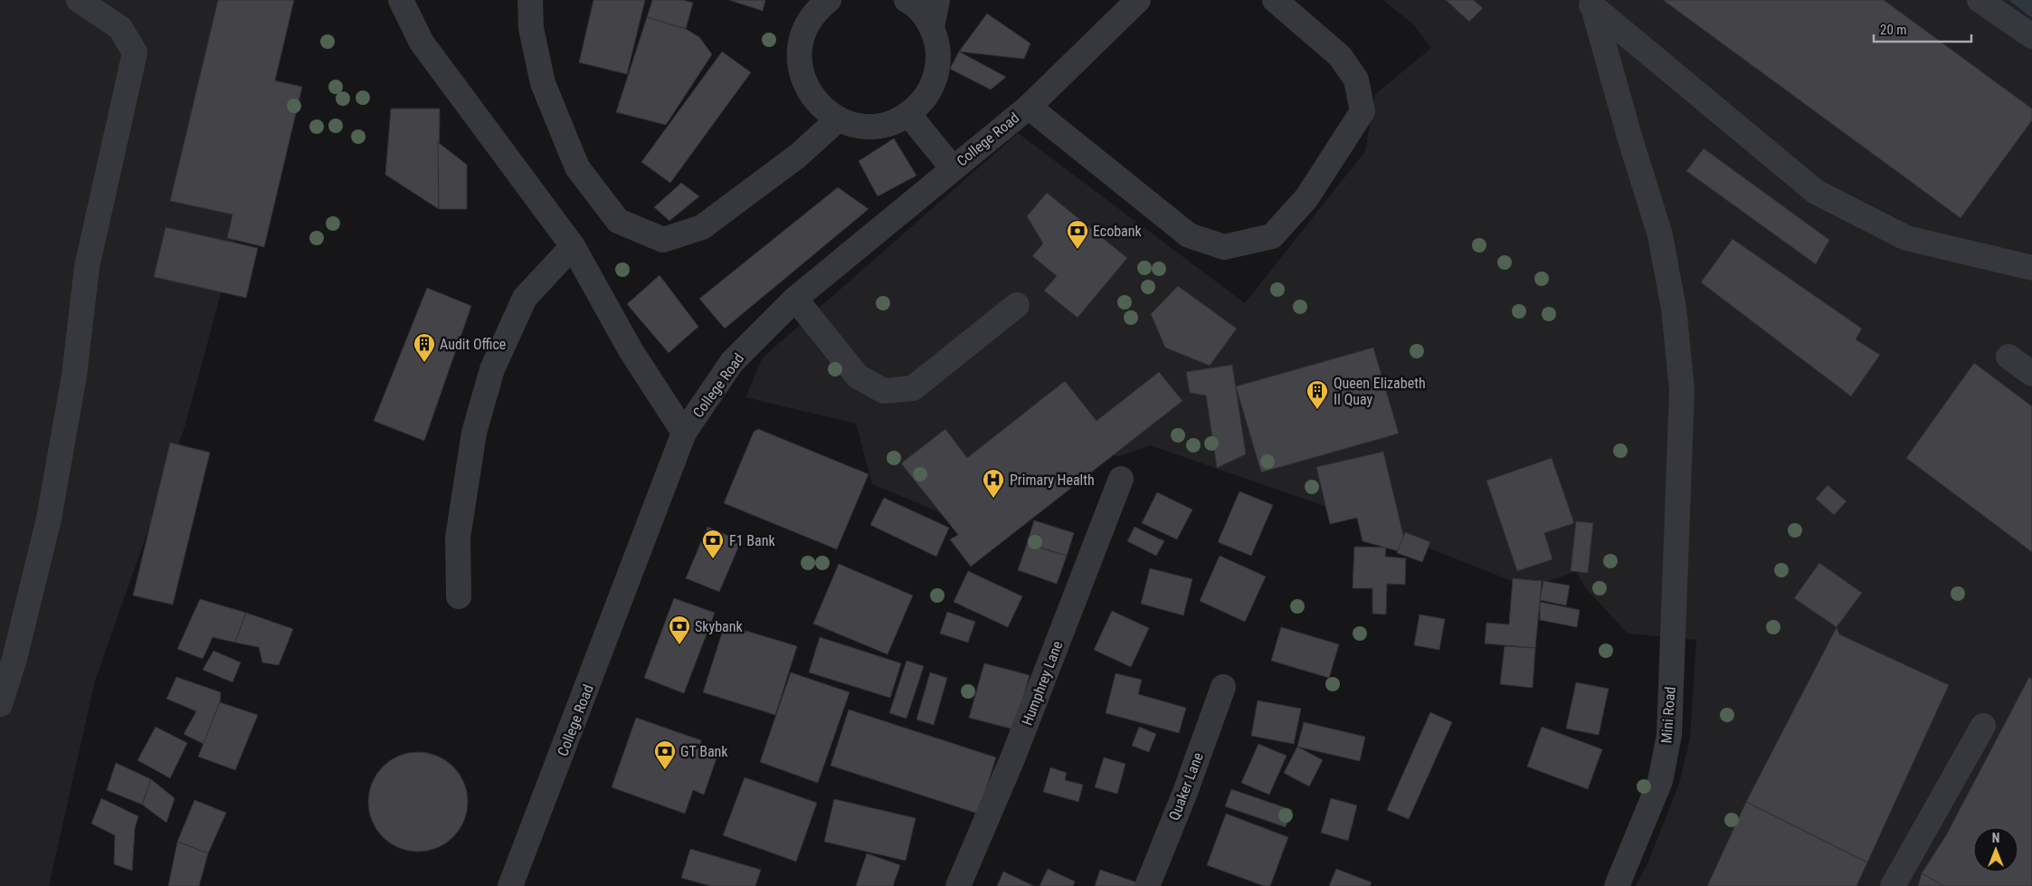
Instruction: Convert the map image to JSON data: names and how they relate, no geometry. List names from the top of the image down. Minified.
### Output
{"streets":{"street":["College Road","Humphrey Lane","Mini Road","Quaker Lane"]},"places":{"bank":["Ecobank","F1 Bank","Skybank","GT Bank"],"building":["Audit Office","Queen Elizabeth II Quay"],"hospital":["Primary Health"]},"scale_bar":"20 m","north":"top"}
